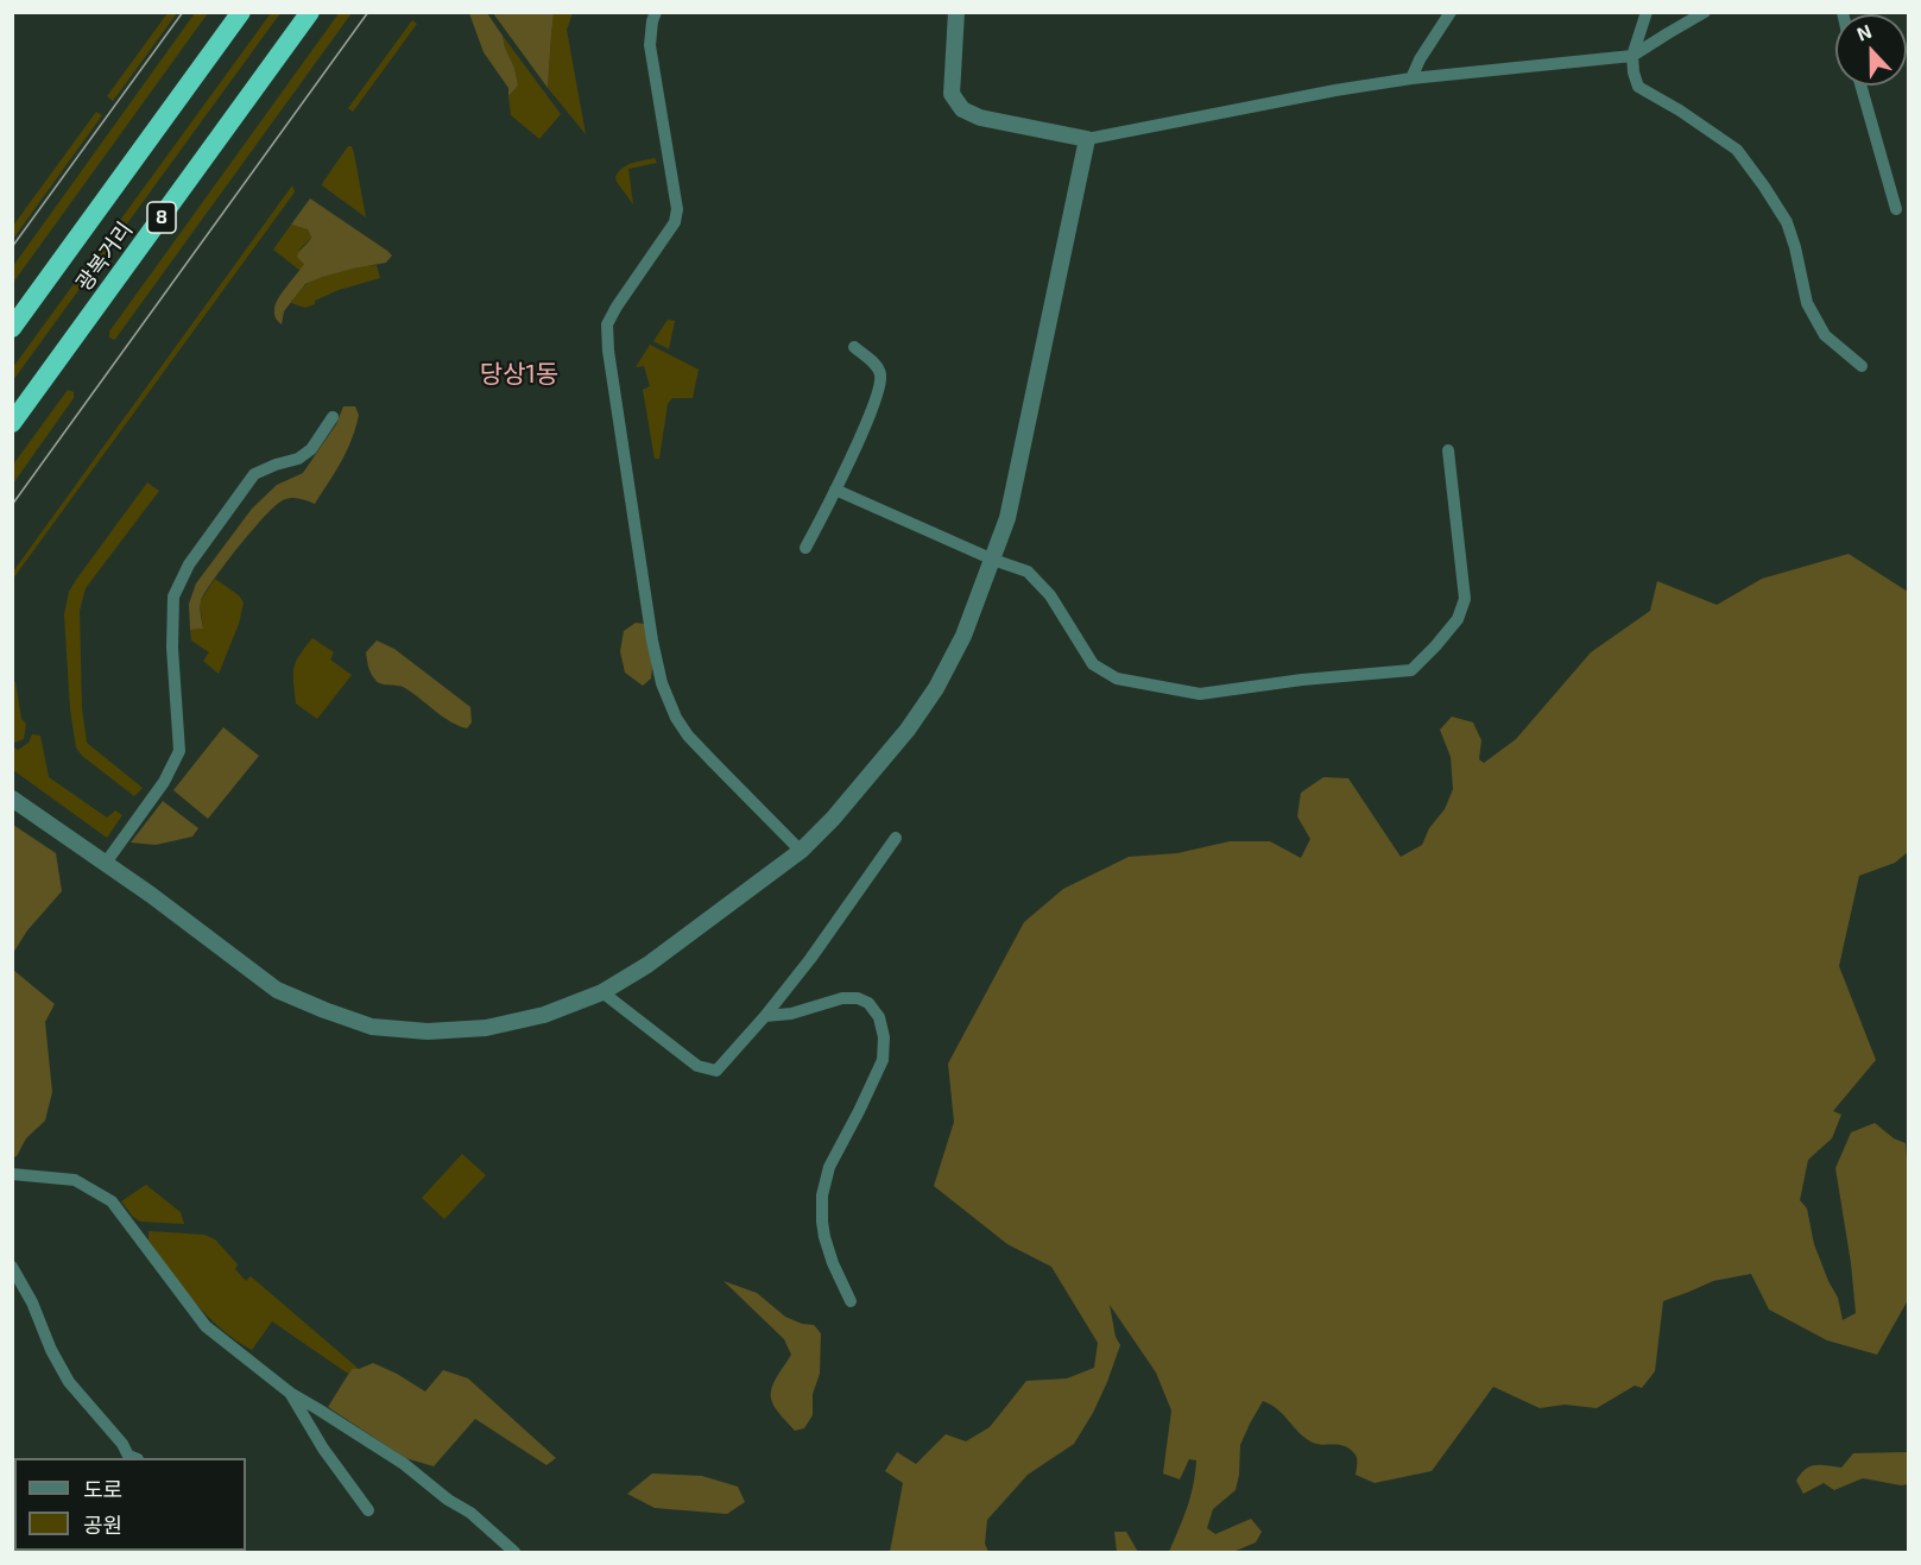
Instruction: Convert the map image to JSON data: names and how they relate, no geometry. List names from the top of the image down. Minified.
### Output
{"streets":{"highway":["8","광복거리"]},"districts":["당상1동"],"legend":["도로","공원"],"north":"top"}
